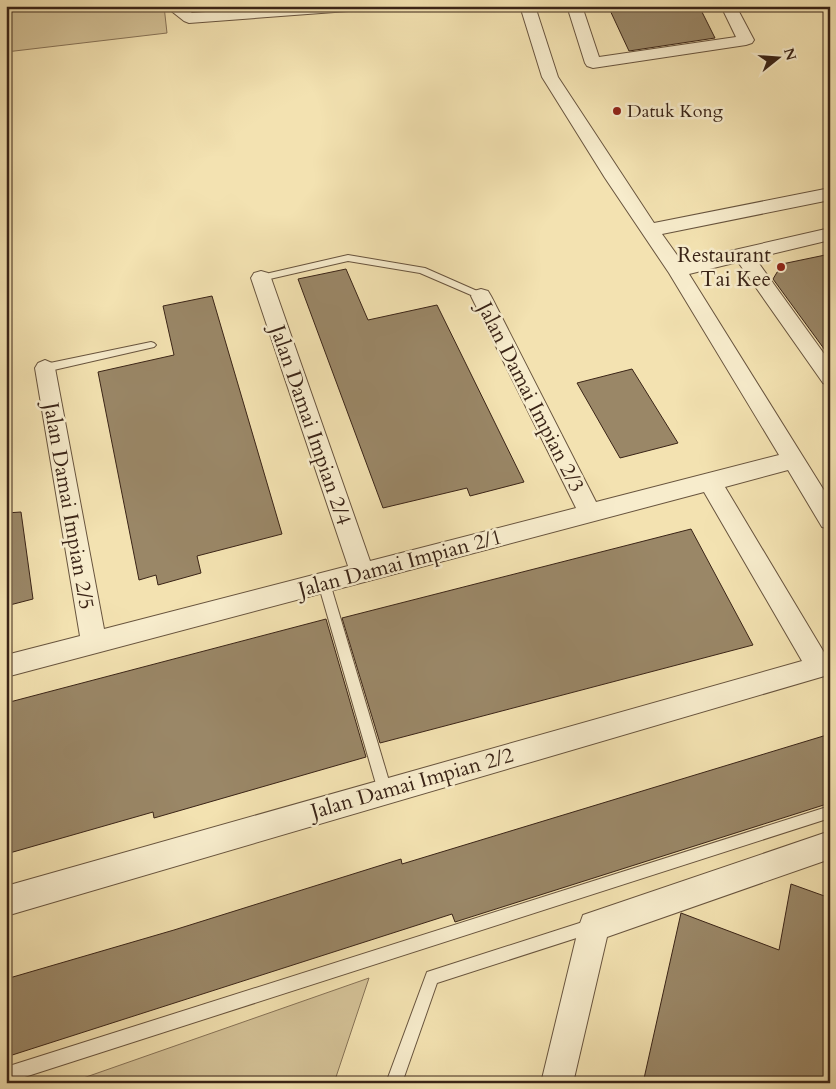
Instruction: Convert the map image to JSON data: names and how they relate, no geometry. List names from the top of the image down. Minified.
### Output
{"streets":{"street":["Jalan Damai Impian 2/3","Jalan Damai Impian 2/4","Jalan Damai Impian 2/5","Jalan Damai Impian 2/1","Jalan Damai Impian 2/2"]},"crossings":[["Jalan Damai Impian 2/3","Jalan Damai Impian 2/4"],["Jalan Damai Impian 2/3","Jalan Damai Impian 2/1"],["Jalan Damai Impian 2/4","Jalan Damai Impian 2/1"],["Jalan Damai Impian 2/5","Jalan Damai Impian 2/1"]],"places":["Datuk Kong","Restaurant Tai Kee"],"north":"right"}
